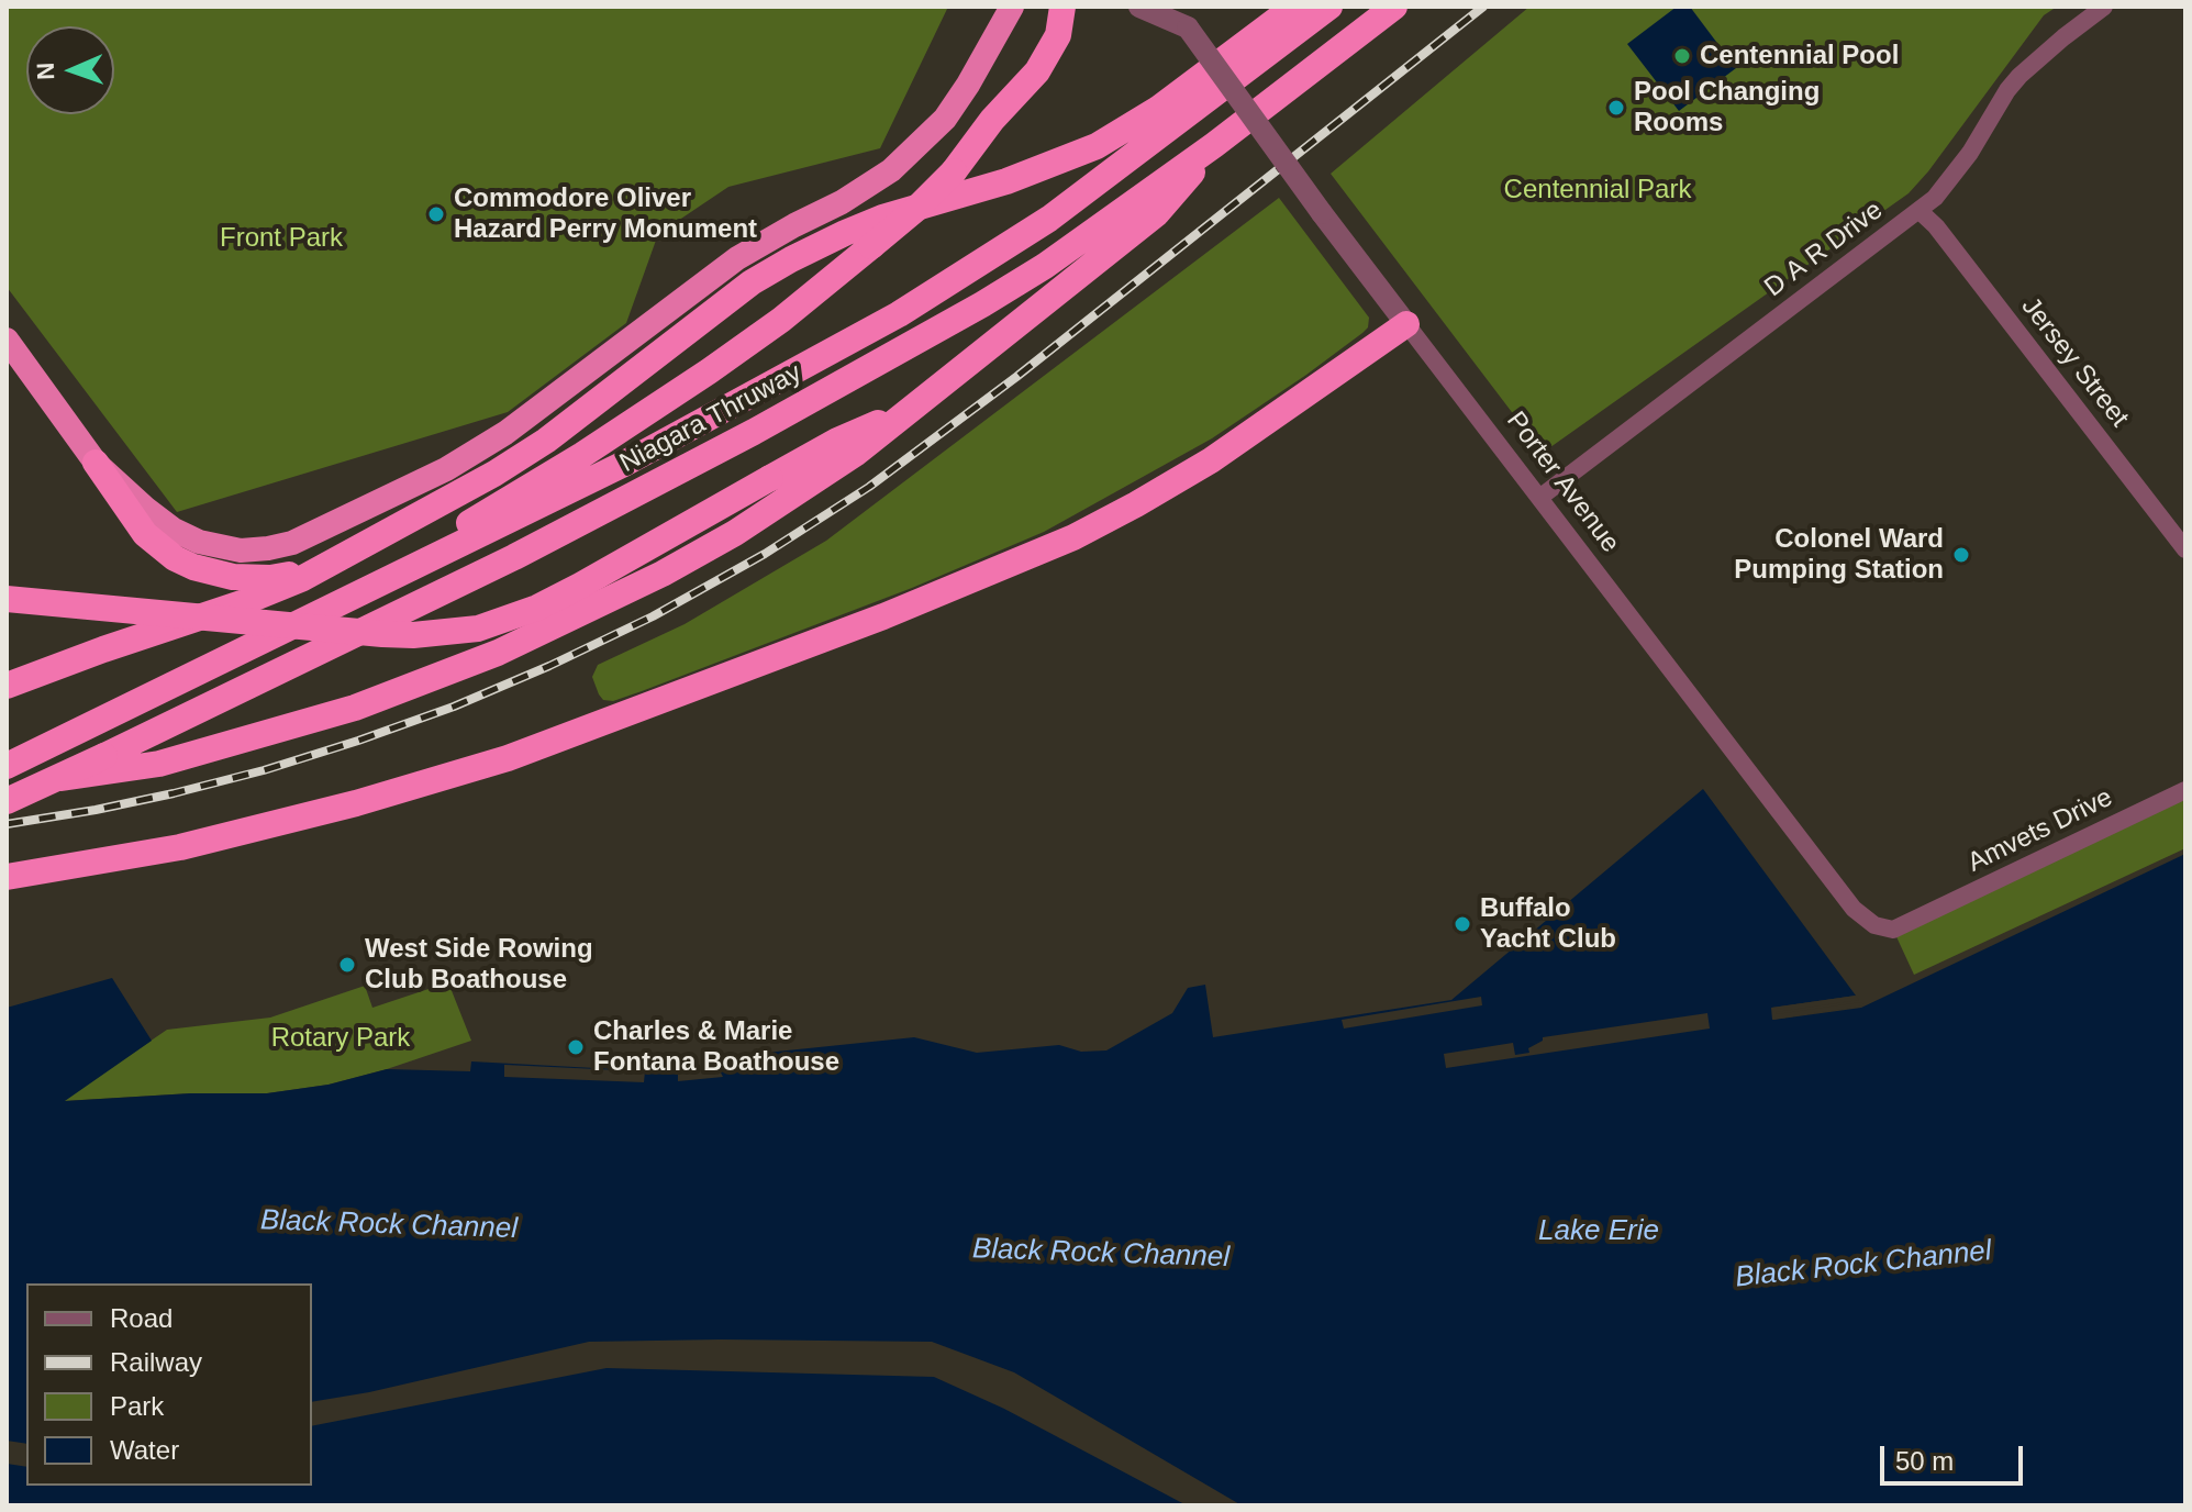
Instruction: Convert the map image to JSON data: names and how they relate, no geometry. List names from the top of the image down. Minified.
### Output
{"streets":{"highway":["Niagara Thruway"],"street":["D A R Drive","Jersey Street","Porter Avenue","Amvets Drive"]},"crossings":[["D A R Drive","Jersey Street"],["D A R Drive","Porter Avenue"],["Porter Avenue","Amvets Drive"]],"water":["Black Rock Channel","Lake Erie"],"parks":["Centennial Park","Front Park","Rotary Park"],"places":["Centennial Pool","Pool Changing Rooms","Commodore Oliver Hazard Perry Monument","Colonel Ward Pumping Station","Buffalo Yacht Club","West Side Rowing Club Boathouse","Charles & Marie Fontana Boathouse"],"legend":["Road","Railway","Park","Water"],"scale_bar":"50 m","north":"left"}
